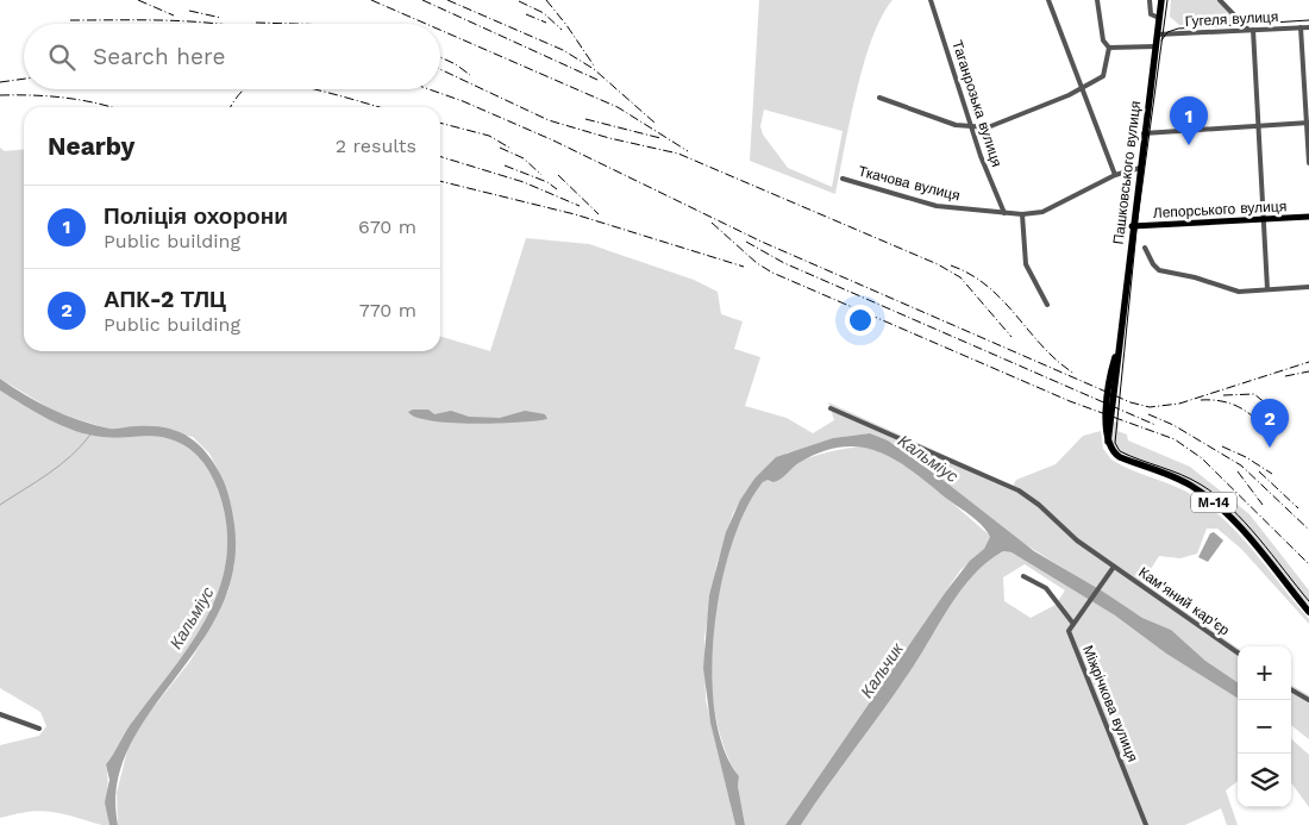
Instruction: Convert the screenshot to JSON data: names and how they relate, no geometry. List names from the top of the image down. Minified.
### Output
{"streets":{"highway":["Пашковського вулиця","М-14"],"main road":["Лепорського вулиця"],"street":["Гугеля вулиця","Таганрозька вулиця","Ткачова вулиця","Кам'яний кар'єр","Міжрічкова вулиця"]},"crossings":[["Гугеля вулиця","Пашковського вулиця"],["Таганрозька вулиця","Ткачова вулиця"],["Пашковського вулиця","Ткачова вулиця"],["Пашковського вулиця","Лепорського вулиця"]],"water":["Кальміус","Кальчик"],"page":{"search":"Search here","pins":["1","2"],"heading":["Nearby","2 results"],"list":[{"mark":"1","name":"Поліція охорони","note":"Public building","value":"670 m"},{"mark":"2","name":"АПК-2 ТЛЦ","note":"Public building","value":"770 m"}],"map_buttons":["+","−"]}}
